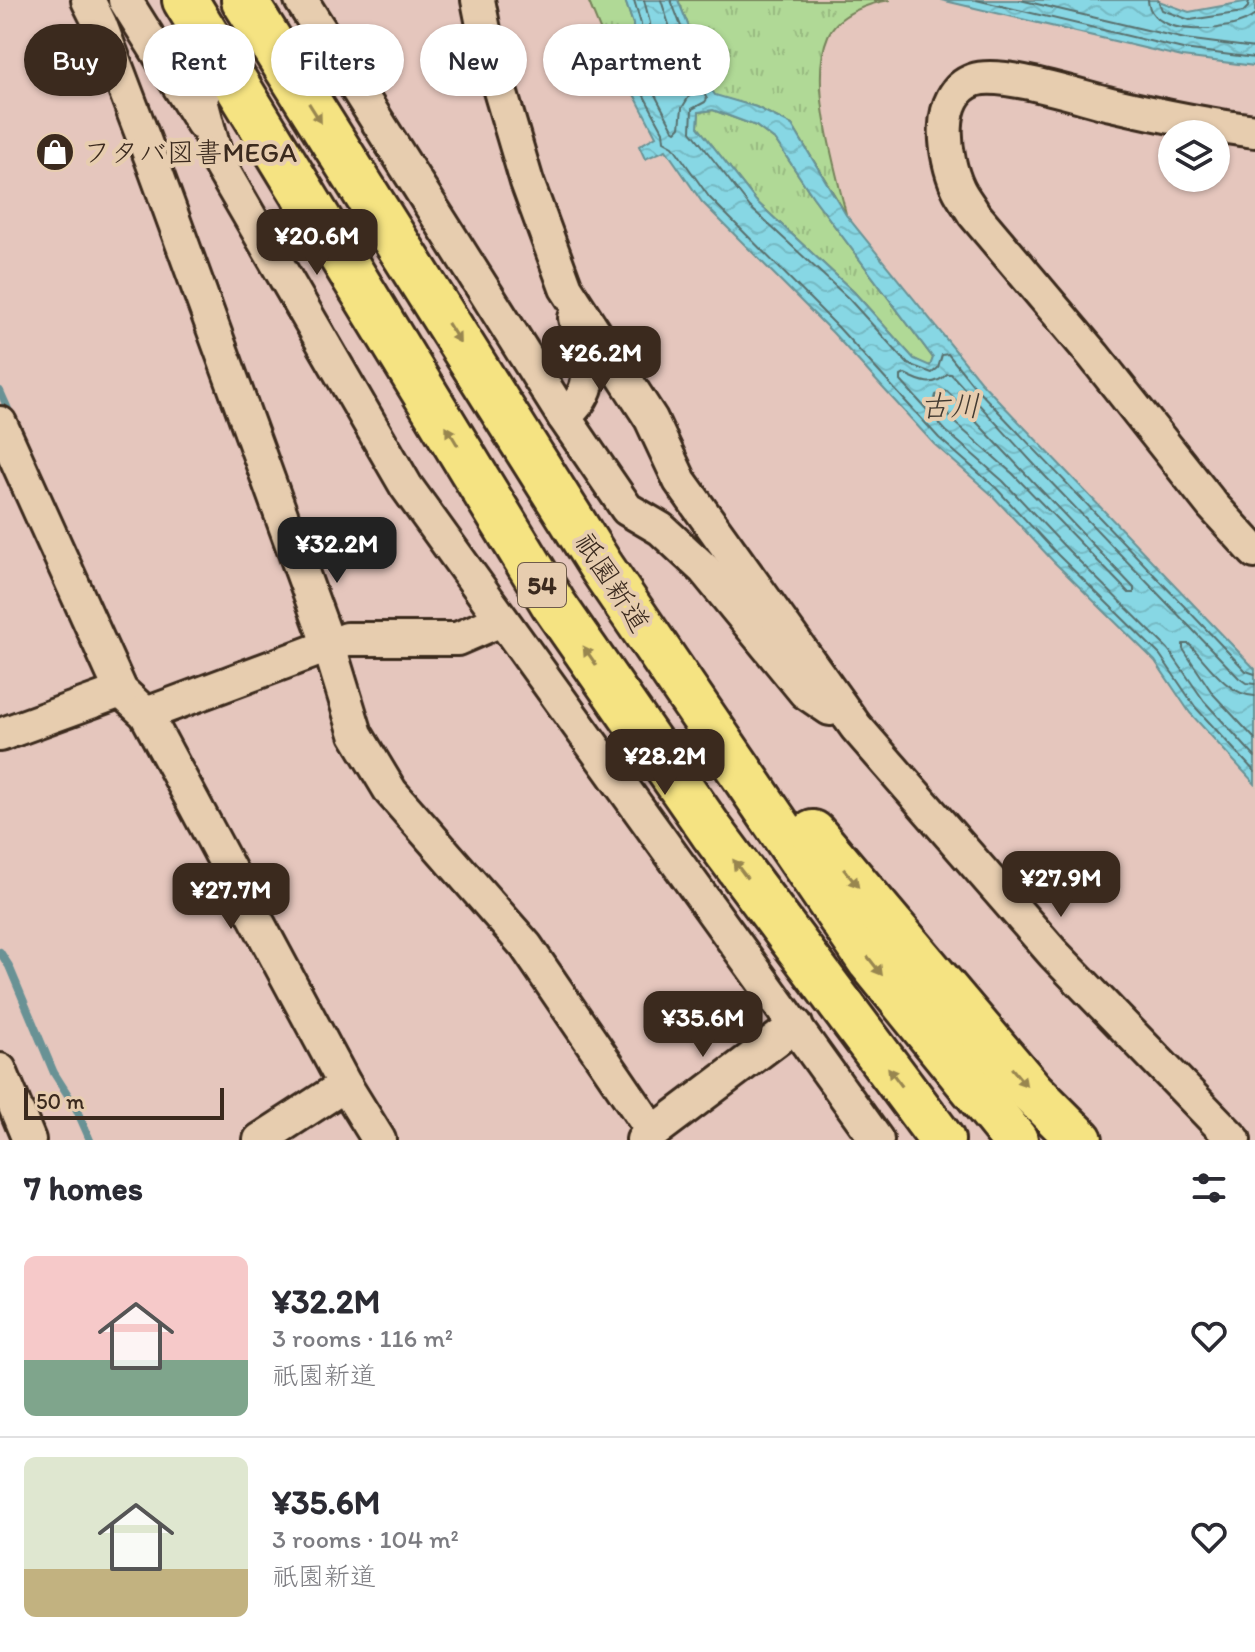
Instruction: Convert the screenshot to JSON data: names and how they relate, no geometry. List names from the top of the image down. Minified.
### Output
{"streets":{"highway":["祇園新道","54"]},"water":["古川"],"places":{"shop":["フタバ図書MEGA"]},"scale_bar":"50 m","page":{"chip":["Buy","Rent","Filters","New","Apartment"],"price":["¥20.6M","¥26.2M","¥32.2M","¥28.2M","¥27.9M","¥27.7M","¥35.6M"],"scale":"50 m","heading":"7 homes","list":[{"name":"¥32.2M","note":"3 rooms · 116 m² · 祇園新道"},{"name":"¥35.6M","note":"3 rooms · 104 m² · 祇園新道"}]}}
